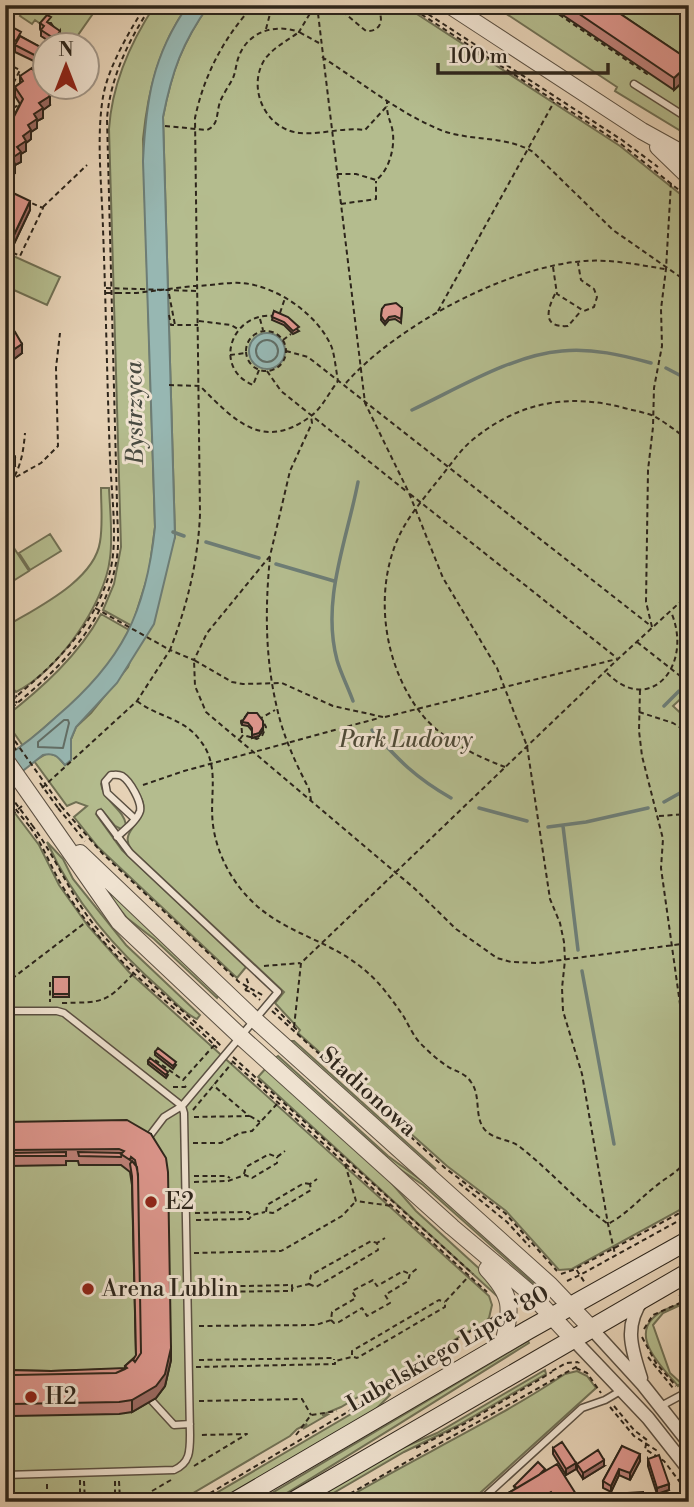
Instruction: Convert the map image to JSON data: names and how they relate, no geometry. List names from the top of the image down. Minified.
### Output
{"streets":{"main road":["Lubelskiego Lipca '80"],"street":["Stadionowa"]},"crossings":[["Stadionowa","Lubelskiego Lipca '80"]],"water":["Bystrzyca"],"parks":["Park Ludowy"],"places":["E2","Arena Lublin","H2"],"scale_bar":"100 m","north":"top"}
